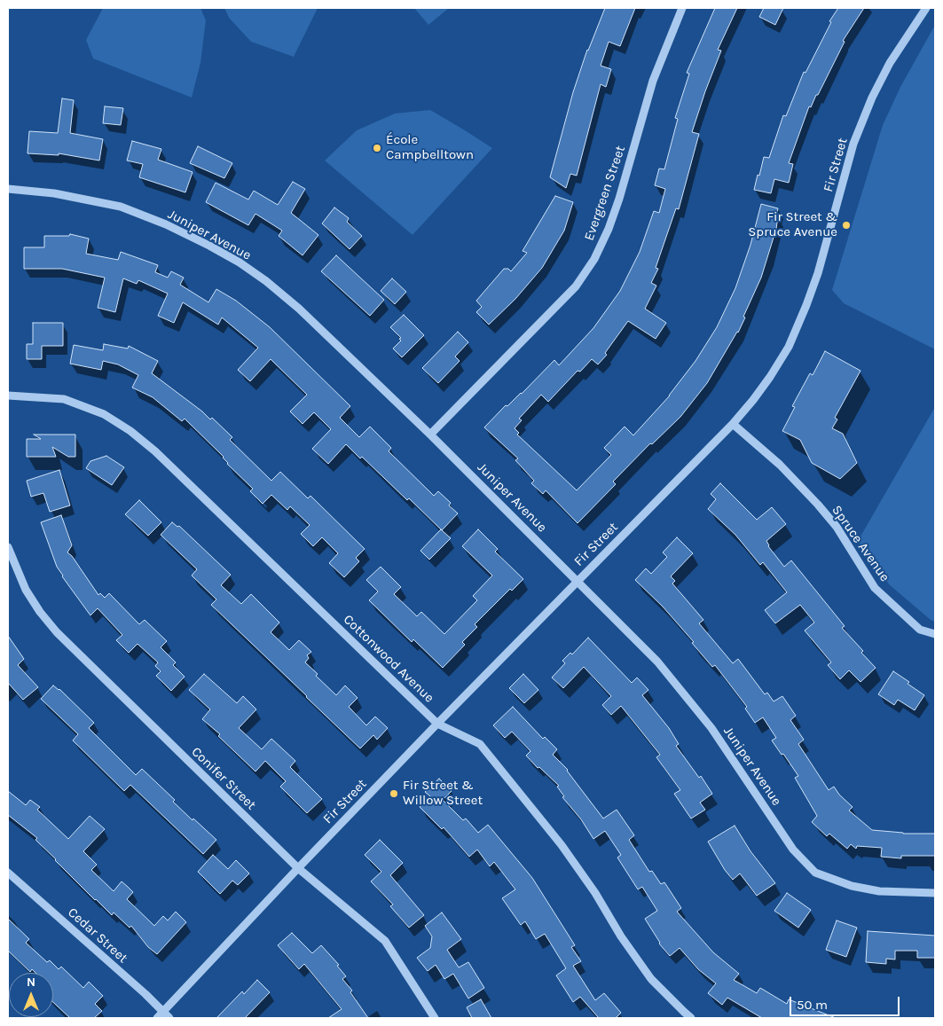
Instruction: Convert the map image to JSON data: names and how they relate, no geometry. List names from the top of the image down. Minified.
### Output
{"streets":{"street":["Fir Street","Evergreen Street","Juniper Avenue","Spruce Avenue","Cottonwood Avenue","Conifer Street","Cedar Street"]},"crossings":[["Fir Street","Juniper Avenue"],["Fir Street","Spruce Avenue"],["Fir Street","Cottonwood Avenue"],["Fir Street","Conifer Street"],["Fir Street","Cedar Street"],["Evergreen Street","Juniper Avenue"]],"places":["École Campbelltown","Fir Street & Spruce Avenue","Fir Street & Willow Street"],"scale_bar":"50 m","north":"top"}
